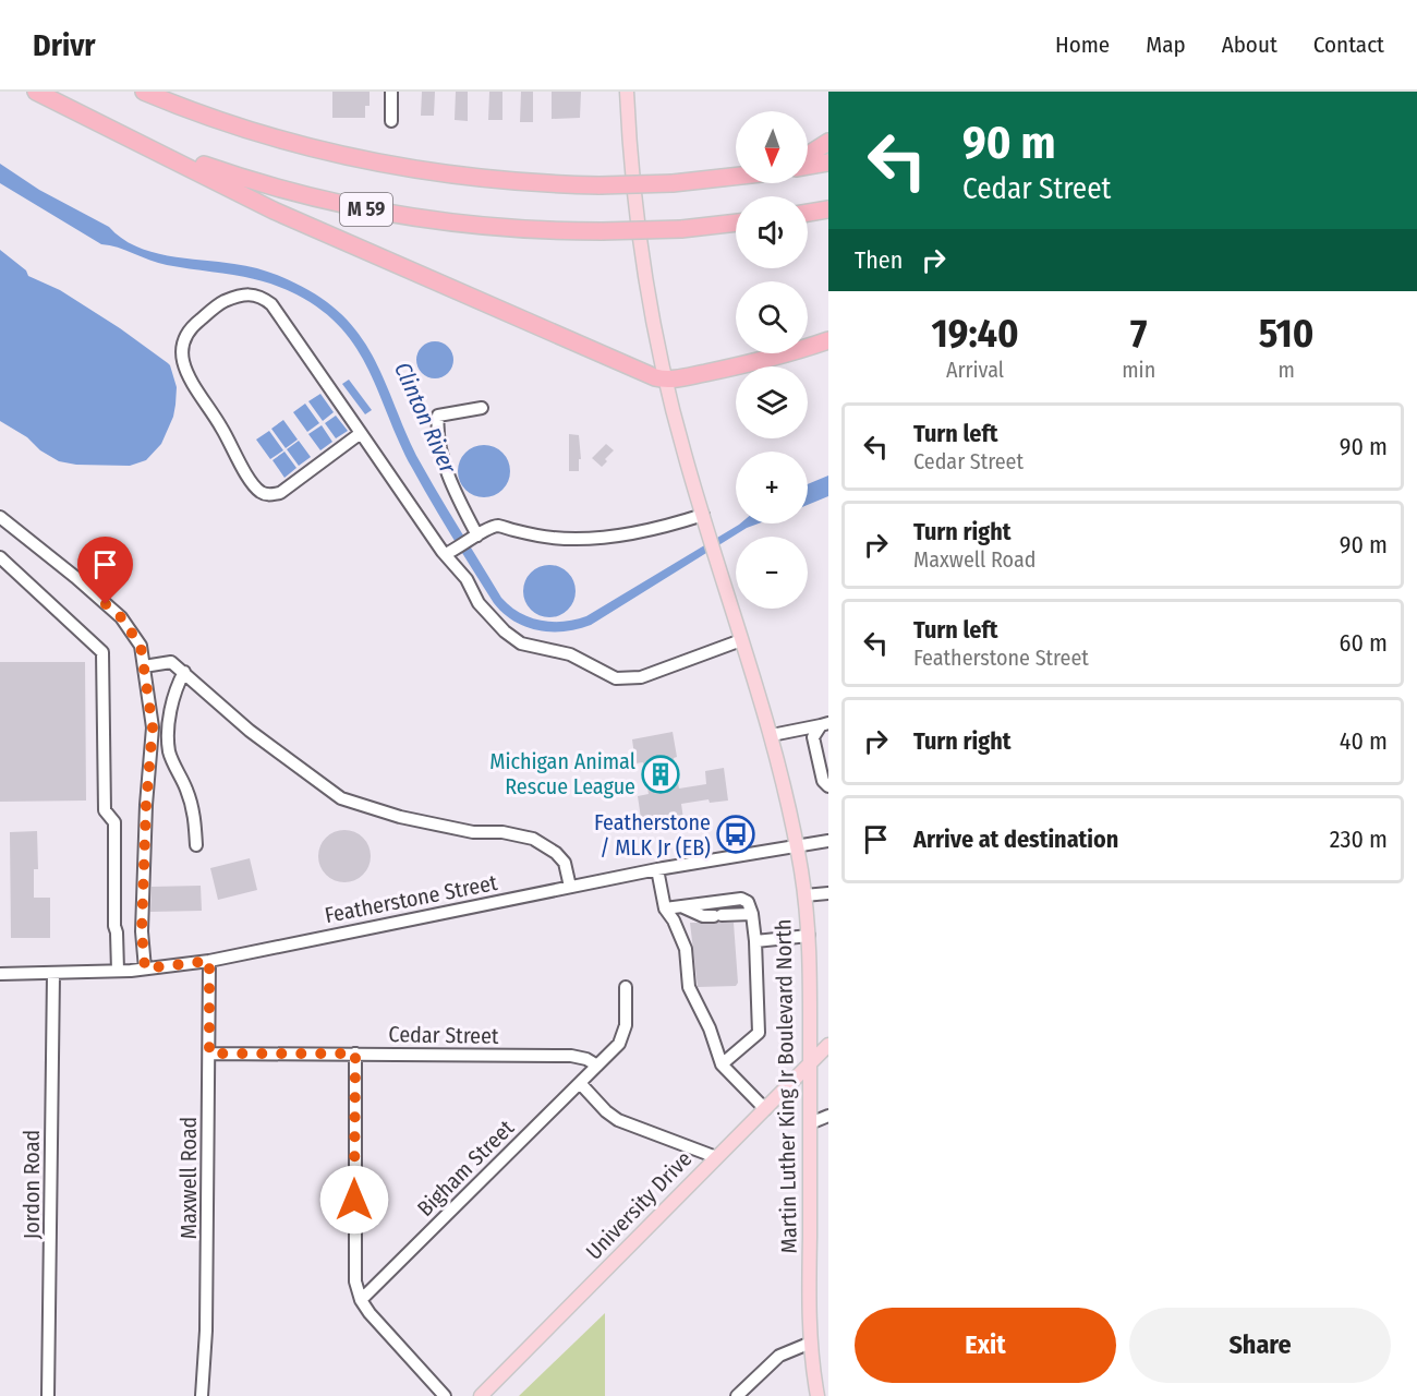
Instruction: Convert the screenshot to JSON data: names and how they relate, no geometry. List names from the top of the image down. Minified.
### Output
{"streets":{"highway":["M 59"],"main road":["Martin Luther King Jr Boulevard North","University Drive"],"street":["Featherstone Street","Cedar Street","Bigham Street","Maxwell Road","Jordon Road"]},"crossings":[["Featherstone Street","Martin Luther King Jr Boulevard North"],["Featherstone Street","Maxwell Road"],["Featherstone Street","Jordon Road"],["Cedar Street","Bigham Street"],["Cedar Street","Maxwell Road"],["Martin Luther King Jr Boulevard North","University Drive"]],"water":["Clinton River"],"places":{"building":["Michigan Animal Rescue League"],"bus stop":["Featherstone / MLK Jr (EB)"]},"north":"bottom","page":{"header":"Drivr","nav":["Home","Map","About","Contact"],"turn":["90 m","Cedar Street"],"map_buttons":["+","−"],"then":"Then","eta":["19:40","Arrival","7","min","510","m"],"list":[{"name":"Turn left","note":"Cedar Street","value":"90 m"},{"name":"Turn right","note":"Maxwell Road","value":"90 m"},{"name":"Turn left","note":"Featherstone Street","value":"60 m"},{"name":"Turn right","value":"40 m"},{"name":"Arrive at destination","value":"230 m"}],"buttons":["Exit","Share"]}}
